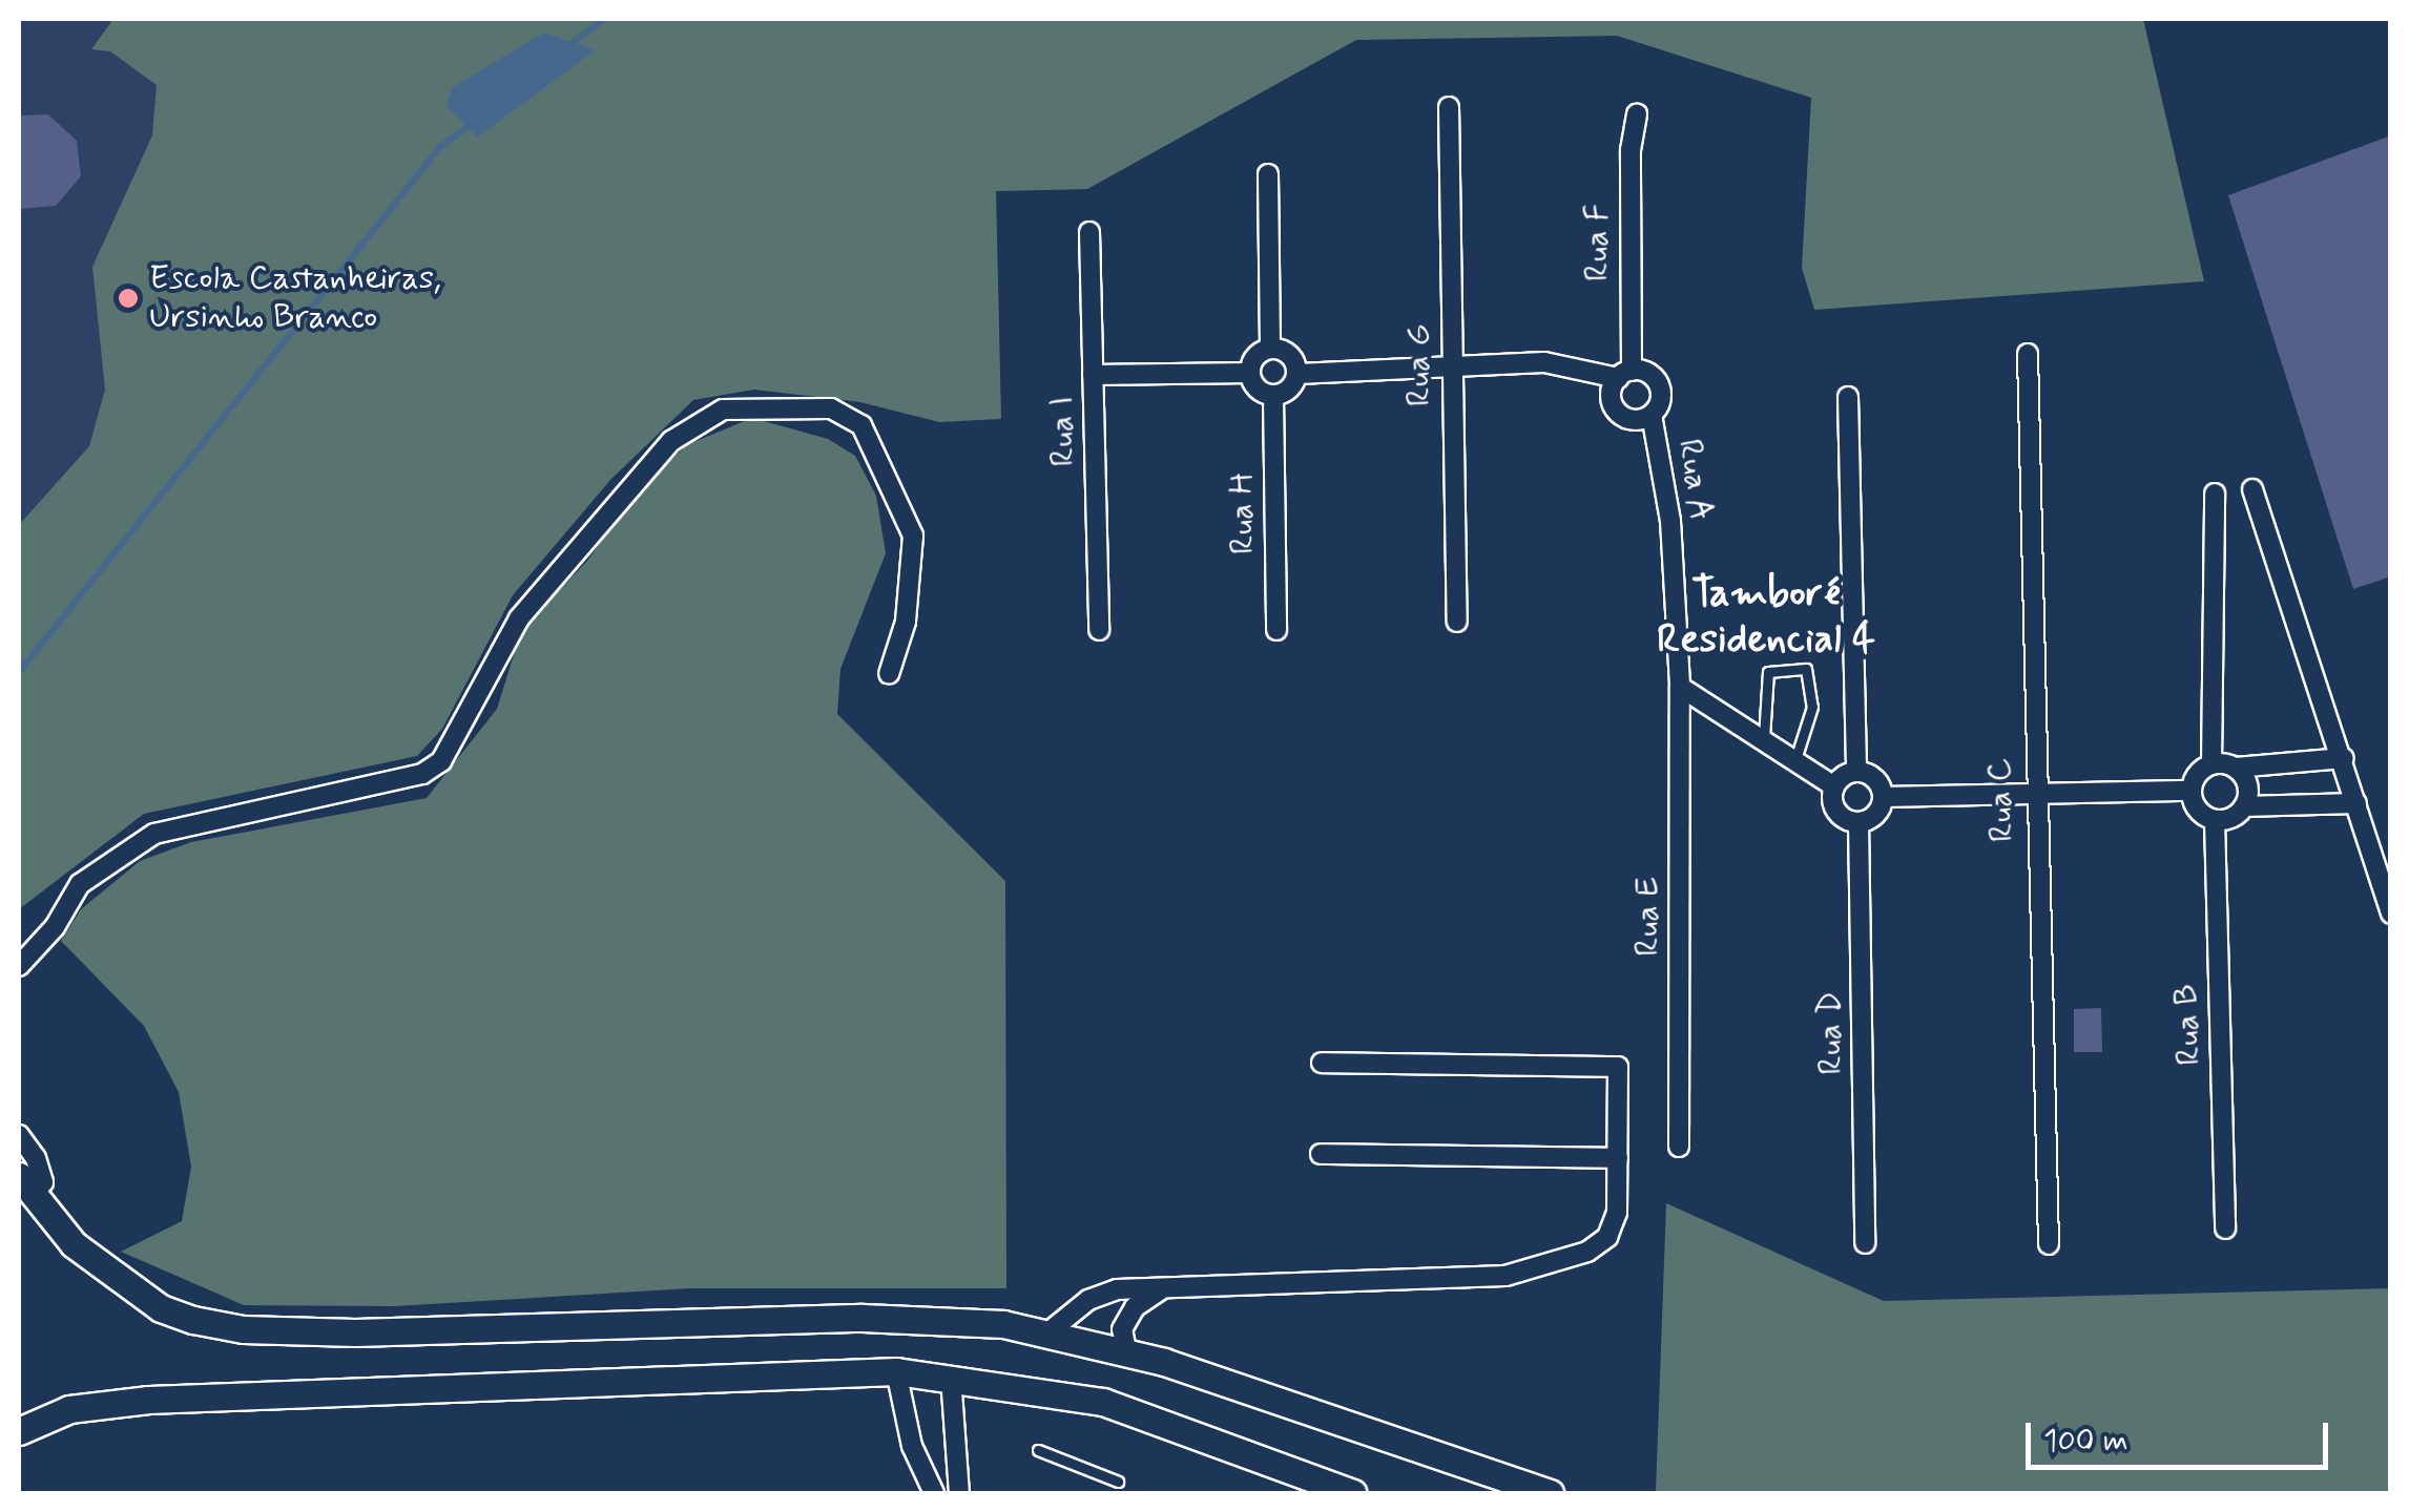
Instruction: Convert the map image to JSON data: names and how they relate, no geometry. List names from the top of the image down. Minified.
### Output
{"streets":{"street":["Rua F","Rua G","Rua I","Rua A","Rua H","Rua C","Rua E","Rua B","Rua D"]},"crossings":[["Rua F","Rua A"],["Rua A","Rua E"]],"districts":["Tamboré Residencial 4"],"places":["Escola Castanheiras, Ursinho Branco"],"scale_bar":"100 m"}
